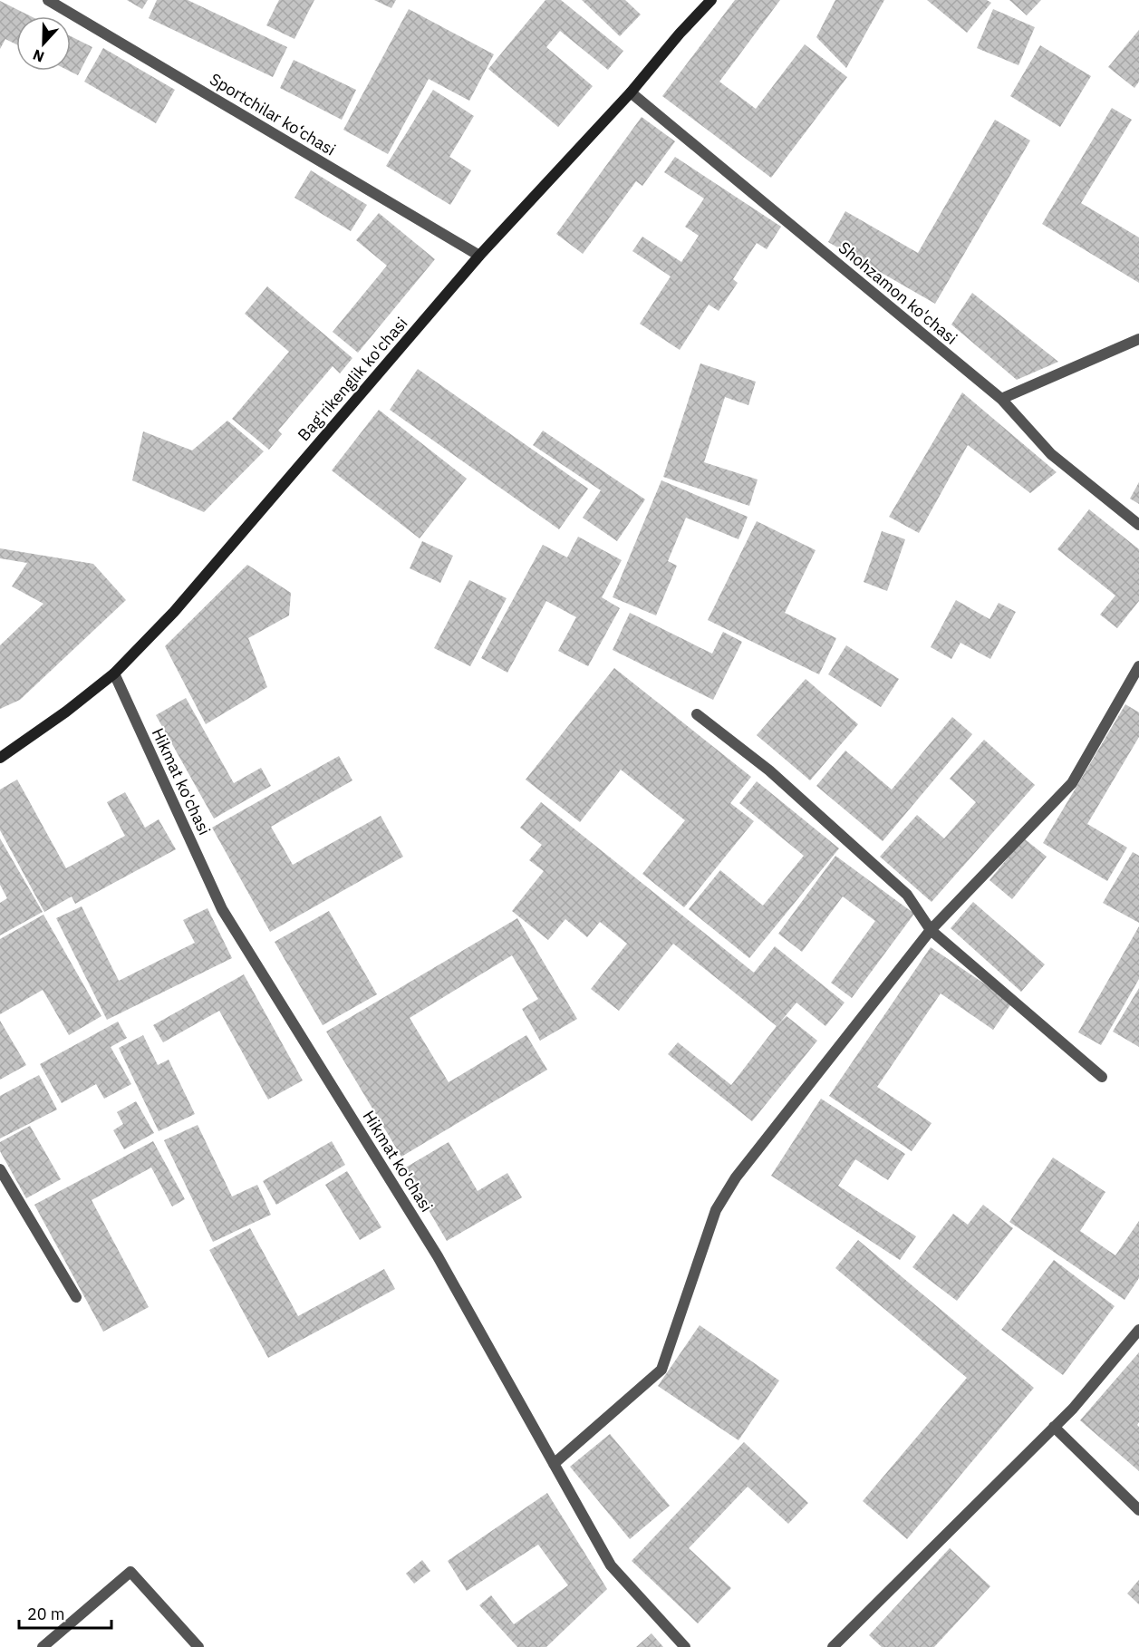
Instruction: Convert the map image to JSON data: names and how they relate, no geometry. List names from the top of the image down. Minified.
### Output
{"streets":{"main road":["Bag'rikenglik ko'chasi"],"street":["Sportchilar ko‘chasi","Shohzamon ko'chasi","Hikmat ko'chasi"]},"crossings":[["Sportchilar ko‘chasi","Bag'rikenglik ko'chasi"],["Shohzamon ko'chasi","Bag'rikenglik ko'chasi"],["Bag'rikenglik ko'chasi","Hikmat ko'chasi"]],"scale_bar":"20 m","north":"bottom"}
